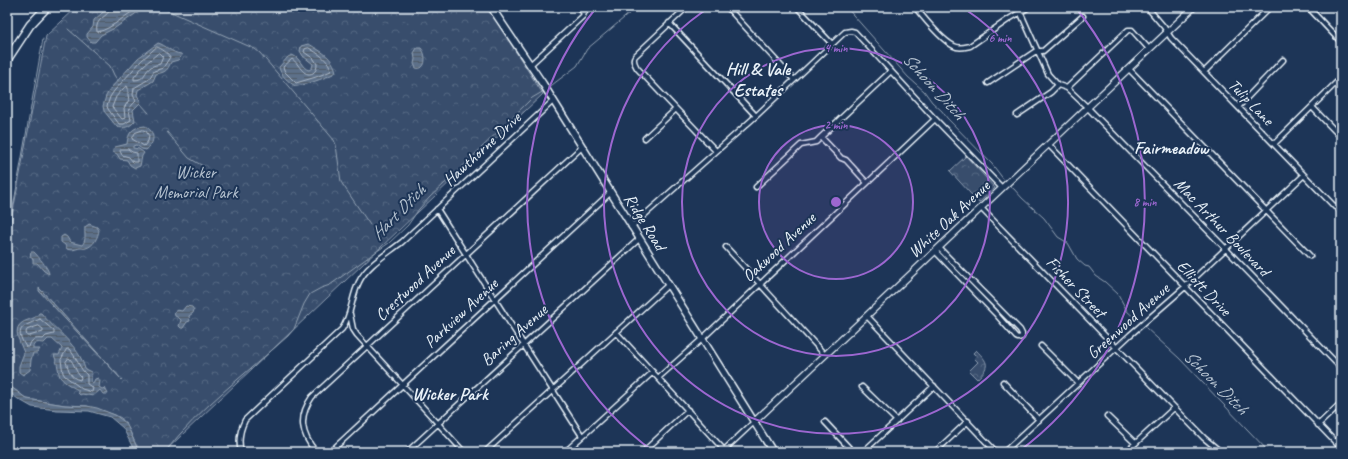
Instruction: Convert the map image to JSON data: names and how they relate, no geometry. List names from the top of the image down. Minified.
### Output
{"streets":{"main road":["Ridge Road"],"street":["Tulip Lane","Hawthorne Drive","White Oak Avenue","Mac Arthur Boulevard","Oakwood Avenue","Crestwood Avenue","Fisher Street","Elliott Drive","Parkview Avenue","Greenwood Avenue","Baring Avenue"]},"crossings":[["Tulip Lane","White Oak Avenue"],["Tulip Lane","Greenwood Avenue"],["Hawthorne Drive","Ridge Road"],["White Oak Avenue","Ridge Road"],["White Oak Avenue","Mac Arthur Boulevard"],["White Oak Avenue","Fisher Street"],["White Oak Avenue","Elliott Drive"],["Ridge Road","Oakwood Avenue"],["Ridge Road","Crestwood Avenue"],["Ridge Road","Parkview Avenue"],["Ridge Road","Baring Avenue"],["Mac Arthur Boulevard","Greenwood Avenue"],["Fisher Street","Greenwood Avenue"],["Elliott Drive","Greenwood Avenue"]],"districts":["Hill & Vale Estates","Fairmeadow","Wicker Park"],"water":["Schoon Ditch","Hart Dtich"],"parks":["Wicker Memorial Park"],"rings":["6 min","4 min","2 min","8 min"]}
